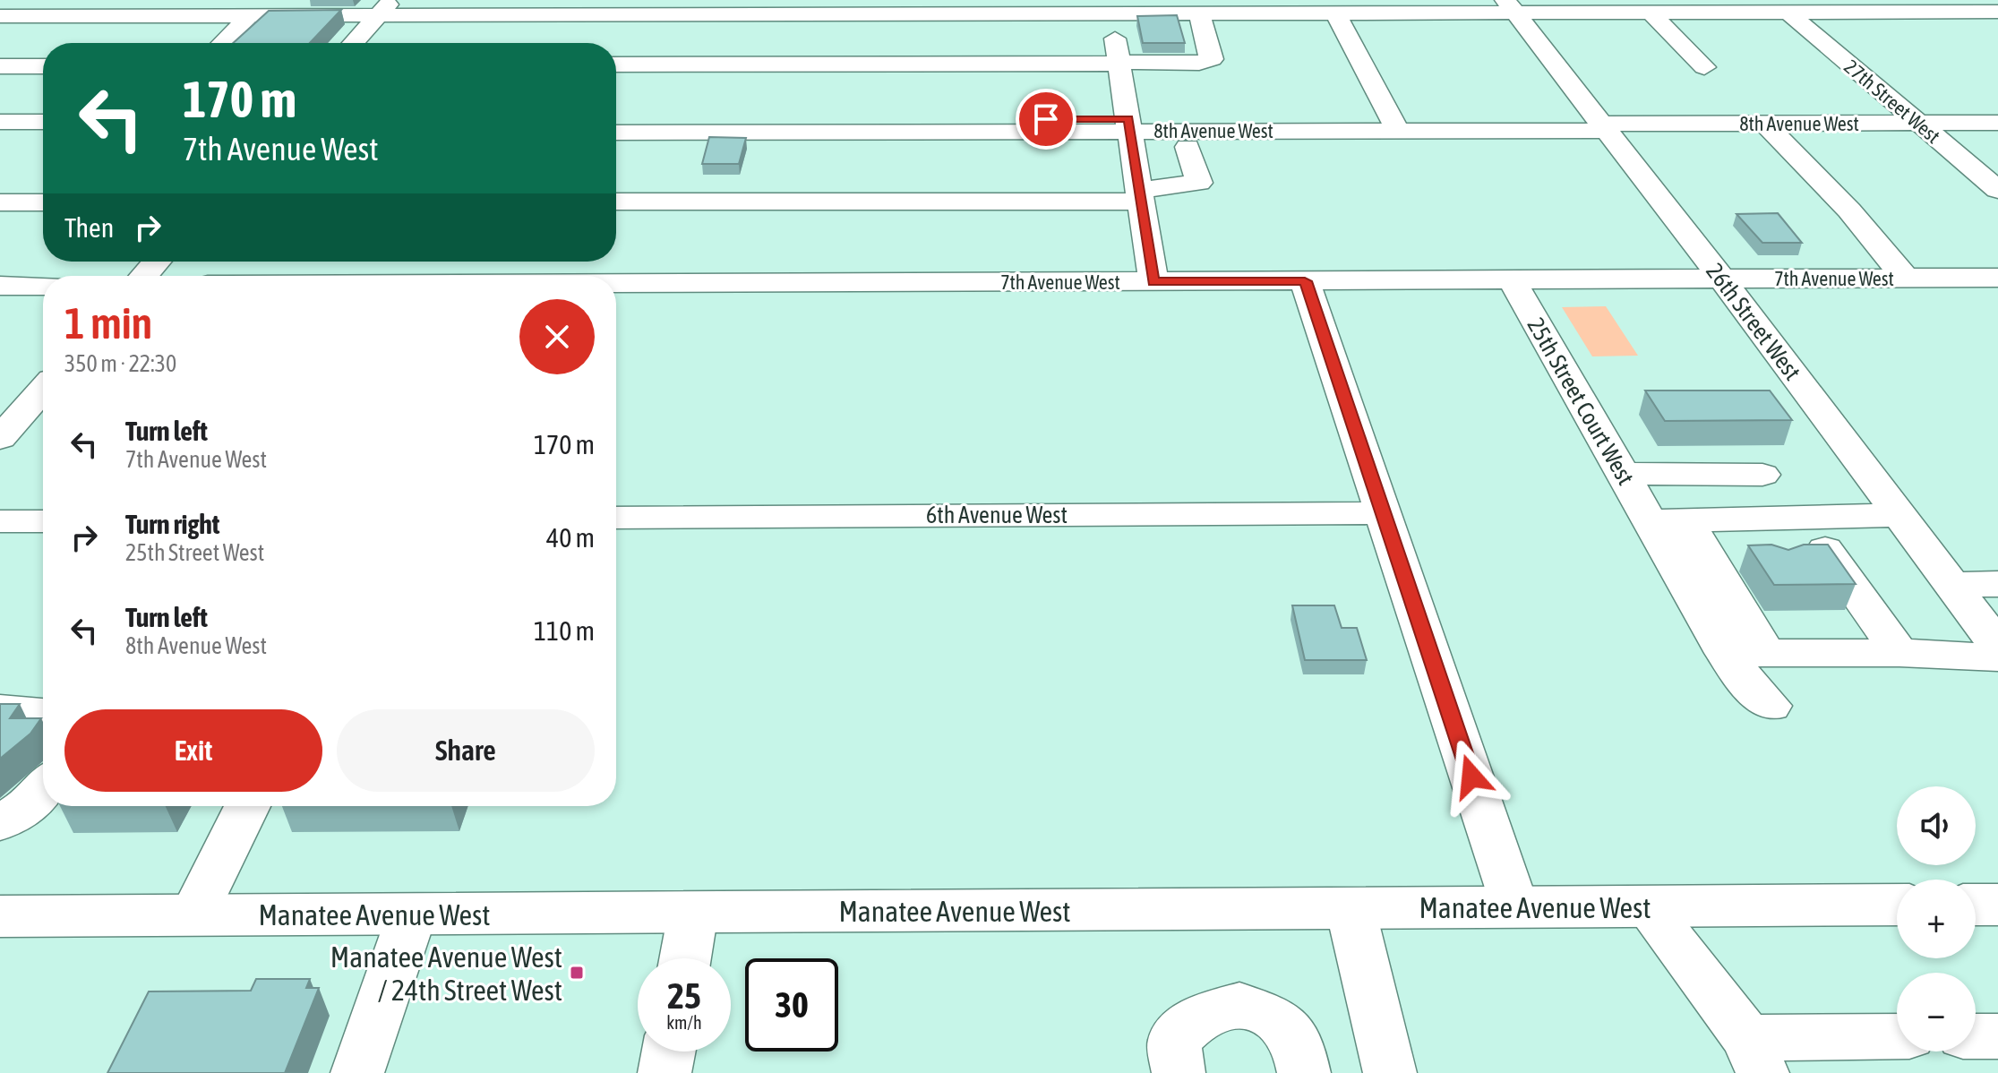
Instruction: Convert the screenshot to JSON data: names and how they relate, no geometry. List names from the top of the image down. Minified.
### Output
{"streets":{"main road":["Manatee Avenue West"],"street":["27th Street West","8th Avenue West","7th Avenue West","26th Street West","25th Street Court West","6th Avenue West"]},"crossings":[["27th Street West","8th Avenue West"],["8th Avenue West","26th Street West"],["7th Avenue West","26th Street West"],["7th Avenue West","25th Street Court West"]],"places":{"transit":["Manatee Avenue West / 24th Street West"]},"page":{"turn":["170 m","7th Avenue West"],"then":"Then","heading":["1 min","350 m · 22:30"],"list":[{"name":"Turn left","note":"7th Avenue West","value":"170 m"},{"name":"Turn right","note":"25th Street West","value":"40 m"},{"name":"Turn left","note":"8th Avenue West","value":"110 m"}],"buttons":["Exit","Share"],"map_buttons":["+","−"],"speed":"25 km/h","limit":"30"}}
